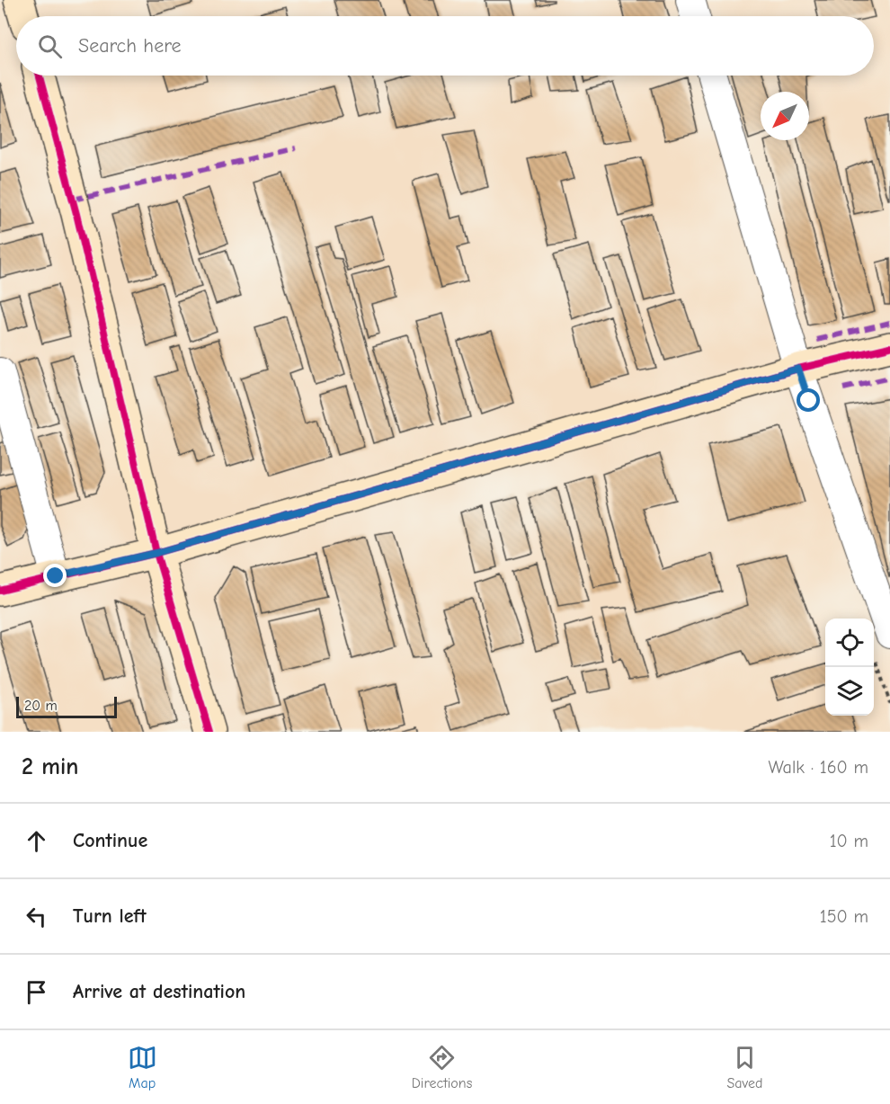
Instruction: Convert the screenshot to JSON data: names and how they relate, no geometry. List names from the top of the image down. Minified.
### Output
{"scale_bar":"20 m","north":"bottom left","page":{"search":"Search here","scale":"20 m","heading":["2 min","Walk · 160 m"],"list":[["Continue","10 m"],["Turn left","150 m"],"Arrive at destination"],"nav":["Map","Directions","Saved"]}}
